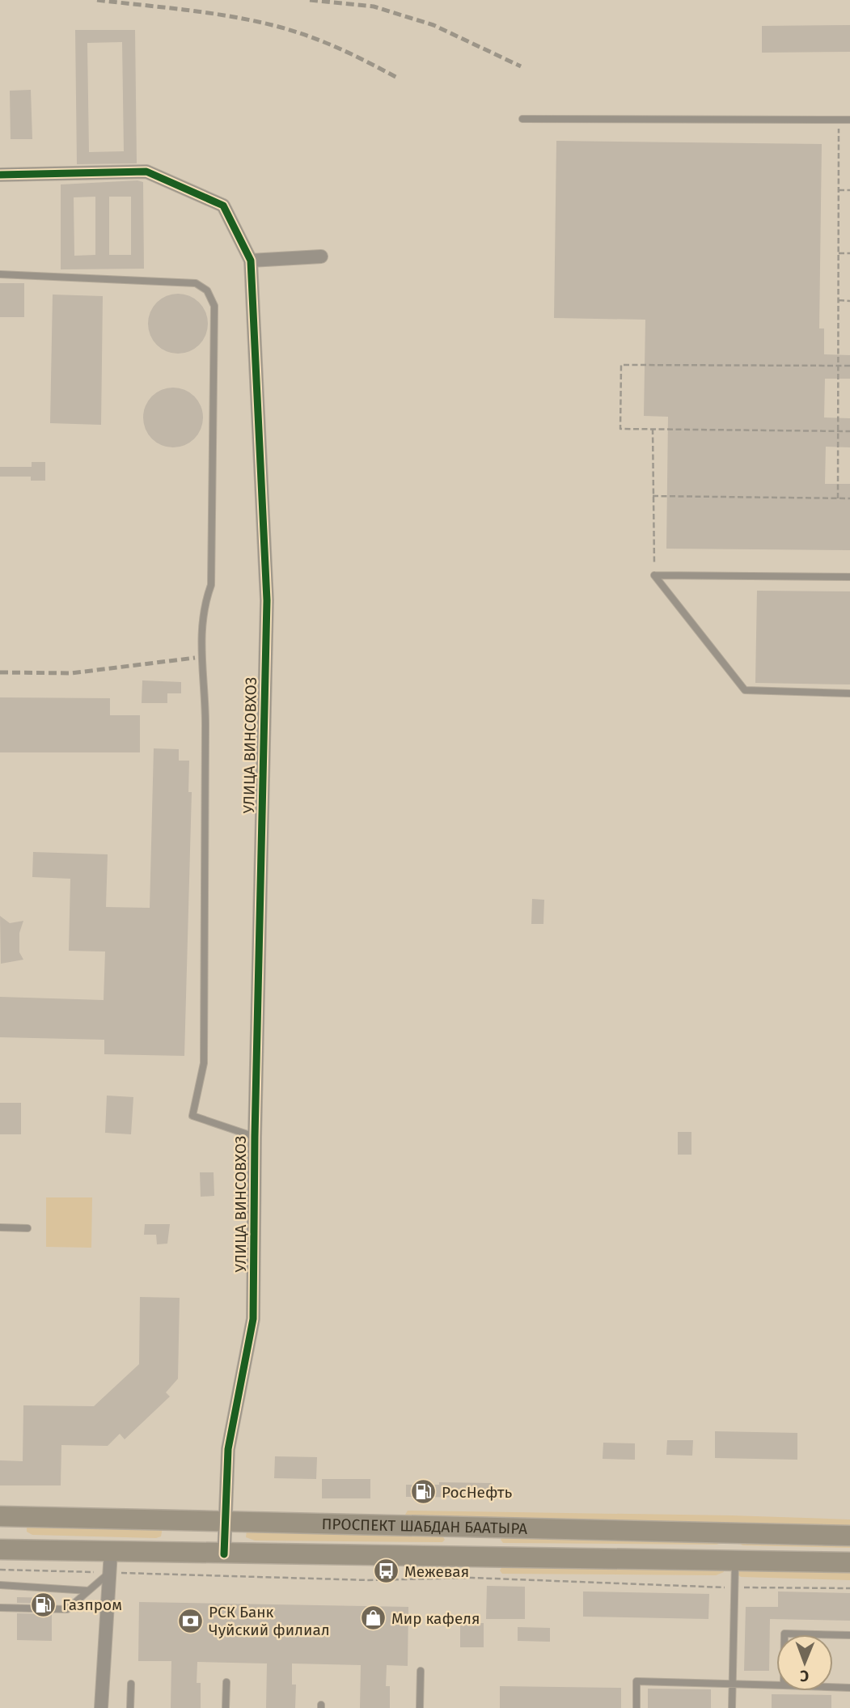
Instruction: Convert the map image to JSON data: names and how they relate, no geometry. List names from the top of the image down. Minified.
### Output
{"streets":{"main road":["ПРОСПЕКТ ШАБДАН БААТЫРА"],"street":["УЛИЦА ВИНСОВХОЗ"]},"crossings":[["УЛИЦА ВИНСОВХОЗ","ПРОСПЕКТ ШАБДАН БААТЫРА"]],"places":{"fuel station":["РосНефть","Газпром"],"bus stop":["Межевая"],"shop":["Мир кафеля"],"bank":["РСК Банк Чуйский филиал"]},"north":"bottom"}
